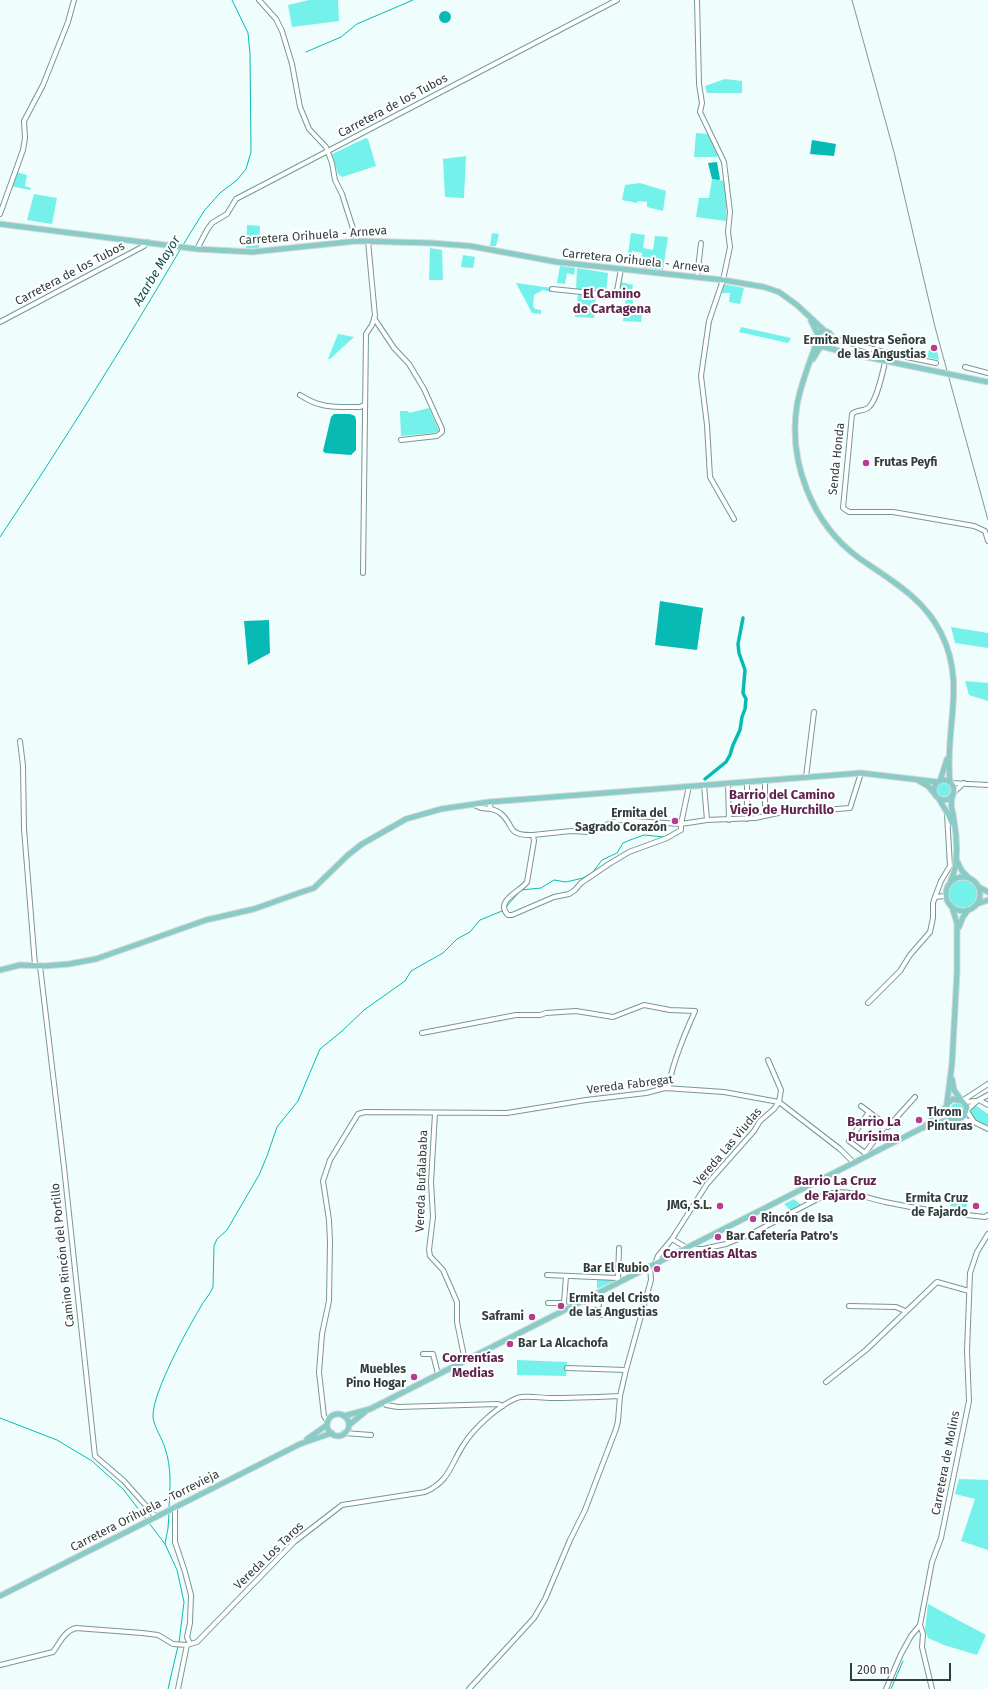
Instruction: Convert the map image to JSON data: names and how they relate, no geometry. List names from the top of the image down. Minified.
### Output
{"streets":{"main road":["Carretera Orihuela - Arneva","Carretera Orihuela - Torrevieja"],"street":["Carretera de los Tubos","Senda Honda","Vereda Fabregat","Vereda Las Viudas","Vereda Bufalababa","Camino Rincón del Portillo","Carretera de Molins","Vereda Los Taros"]},"crossings":[["Carretera de los Tubos","Carretera Orihuela - Arneva"],["Vereda Fabregat","Vereda Las Viudas"],["Vereda Fabregat","Vereda Bufalababa"],["Vereda Fabregat","Carretera Orihuela - Torrevieja"],["Camino Rincón del Portillo","Carretera Orihuela - Torrevieja"]],"districts":["El Camino de Cartagena","Barrio del Camino Viejo de Hurchillo","Barrio La Purísima","Barrio La Cruz de Fajardo","Correntías Altas","Correntías Medias"],"water":["Azarbe Mayor"],"places":["Ermita Nuestra Señora de las Angustias","Frutas Peyfi","Ermita del Sagrado Corazón","Tkrom Pinturas","JMG, S.L.","Ermita Cruz de Fajardo","Rincón de Isa","Bar Cafetería Patro's","Bar El Rubio","Ermita del Cristo de las Angustias","Saframi","Bar La Alcachofa","Muebles Pino Hogar"],"scale_bar":"200 m"}
